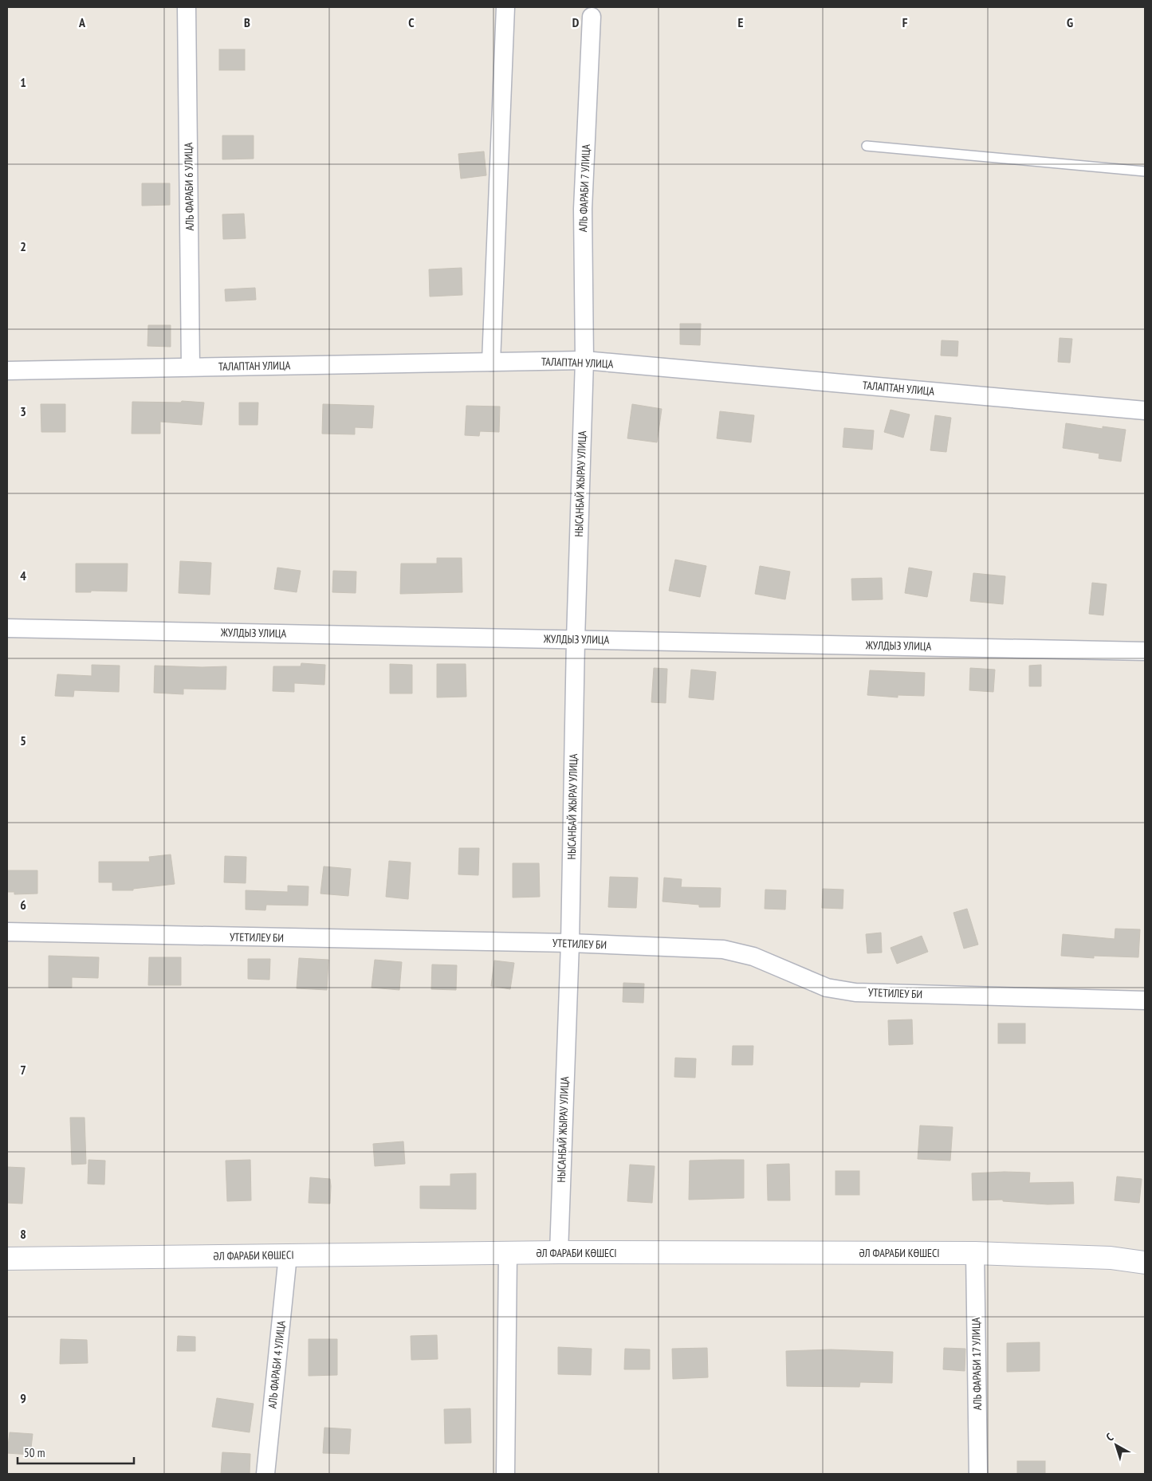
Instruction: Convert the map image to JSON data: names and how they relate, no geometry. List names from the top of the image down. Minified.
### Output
{"streets":{"street":["АЛЬ ФАРАБИ 6 УЛИЦА","АЛЬ ФАРАБИ 7 УЛИЦА","ТАЛАПТАН УЛИЦА","НЫСАНБАЙ ЖЫРАУ УЛИЦА","ЖУЛДЫЗ УЛИЦА","УТЕТИЛЕУ БИ","ӘЛ ФАРАБИ КӨШЕСІ","АЛЬ ФАРАБИ 17 УЛИЦА","АЛЬ ФАРАБИ 4 УЛИЦА"]},"crossings":[["АЛЬ ФАРАБИ 6 УЛИЦА","ТАЛАПТАН УЛИЦА"],["АЛЬ ФАРАБИ 7 УЛИЦА","ТАЛАПТАН УЛИЦА"],["АЛЬ ФАРАБИ 7 УЛИЦА","НЫСАНБАЙ ЖЫРАУ УЛИЦА"],["ТАЛАПТАН УЛИЦА","НЫСАНБАЙ ЖЫРАУ УЛИЦА"],["НЫСАНБАЙ ЖЫРАУ УЛИЦА","ЖУЛДЫЗ УЛИЦА"],["НЫСАНБАЙ ЖЫРАУ УЛИЦА","УТЕТИЛЕУ БИ"],["НЫСАНБАЙ ЖЫРАУ УЛИЦА","ӘЛ ФАРАБИ КӨШЕСІ"],["ӘЛ ФАРАБИ КӨШЕСІ","АЛЬ ФАРАБИ 17 УЛИЦА"],["ӘЛ ФАРАБИ КӨШЕСІ","АЛЬ ФАРАБИ 4 УЛИЦА"]],"scale_bar":"50 m","north":"top left","grid":{"columns":["A","B","C","D","E","F","G"],"rows":["1","2","3","4","5","6","7","8","9"]}}
